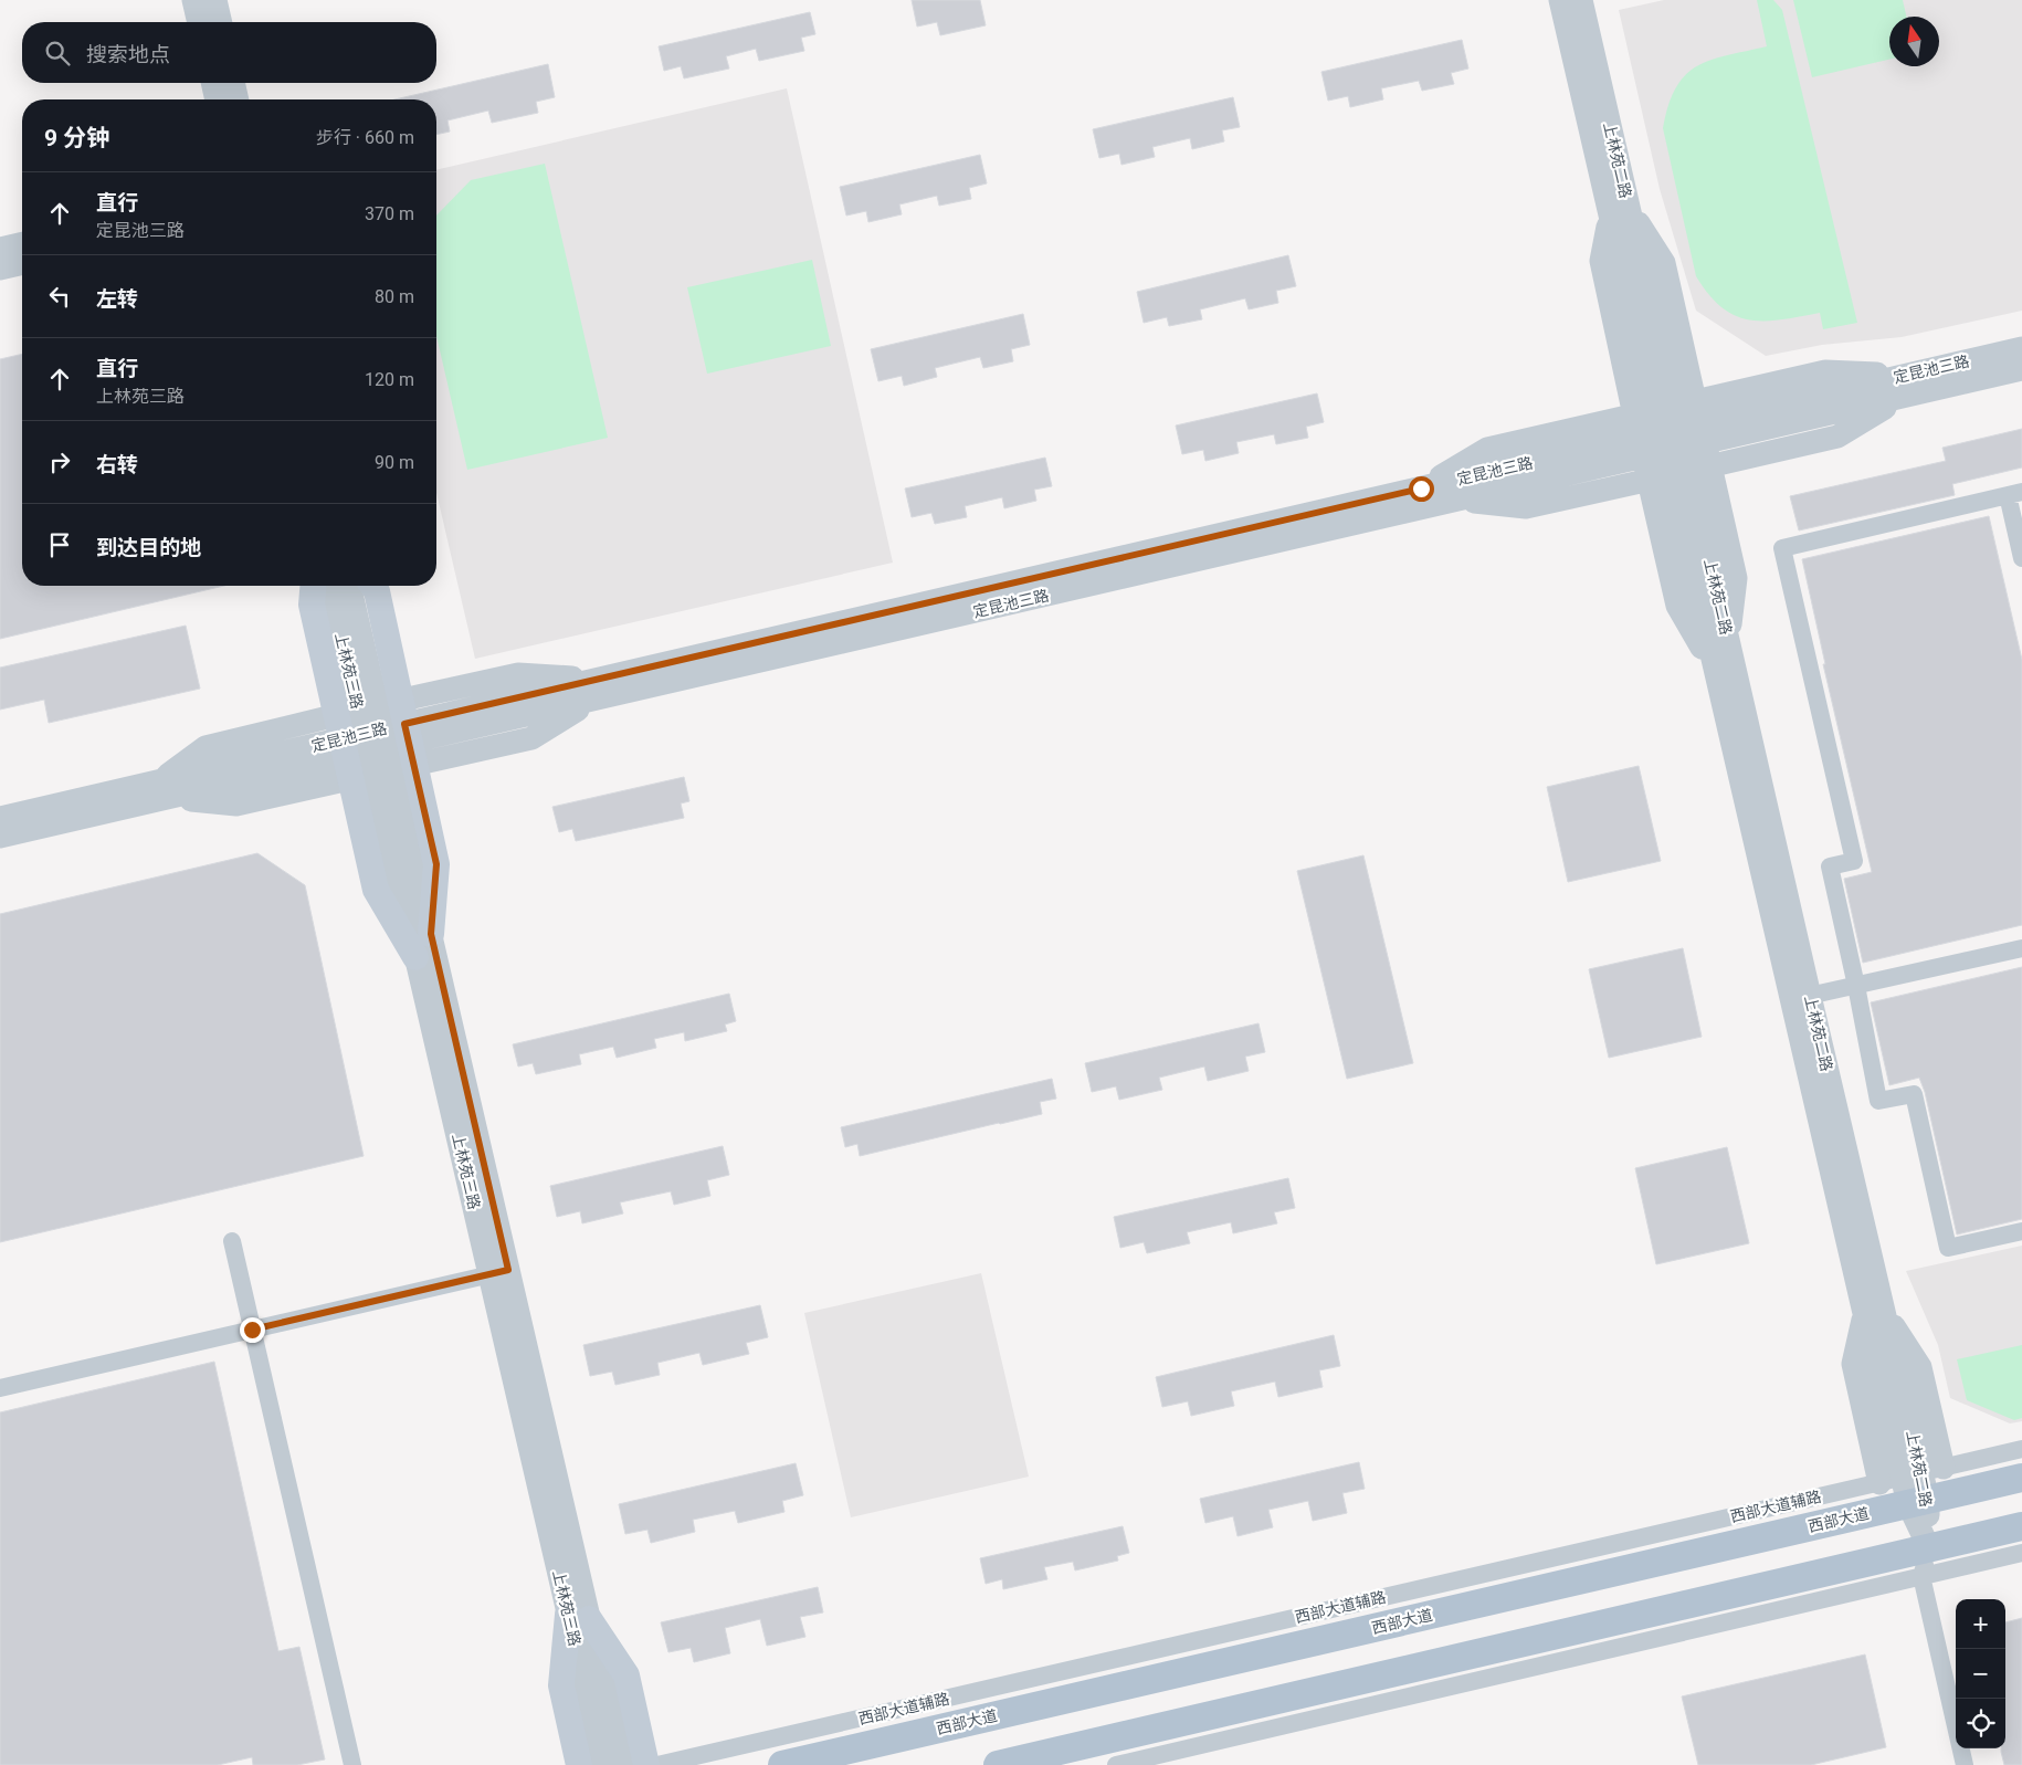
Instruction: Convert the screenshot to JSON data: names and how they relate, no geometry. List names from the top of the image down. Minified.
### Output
{"streets":{"main road":["西部大道"],"street":["上林苑二路","定昆池三路","上林苑三路","西部大道辅路"]},"crossings":[["上林苑二路","定昆池三路"],["上林苑二路","西部大道辅路"],["上林苑二路","西部大道"],["定昆池三路","上林苑三路"],["西部大道辅路","西部大道"]],"north":"top","page":{"search":"搜索地点","heading":["9 分钟","步行 · 660 m"],"list":[["直行","定昆池三路","370 m"],["左转","80 m"],["直行","上林苑三路","120 m"],["右转","90 m"],"到达目的地"],"map_buttons":["+","−"]}}
